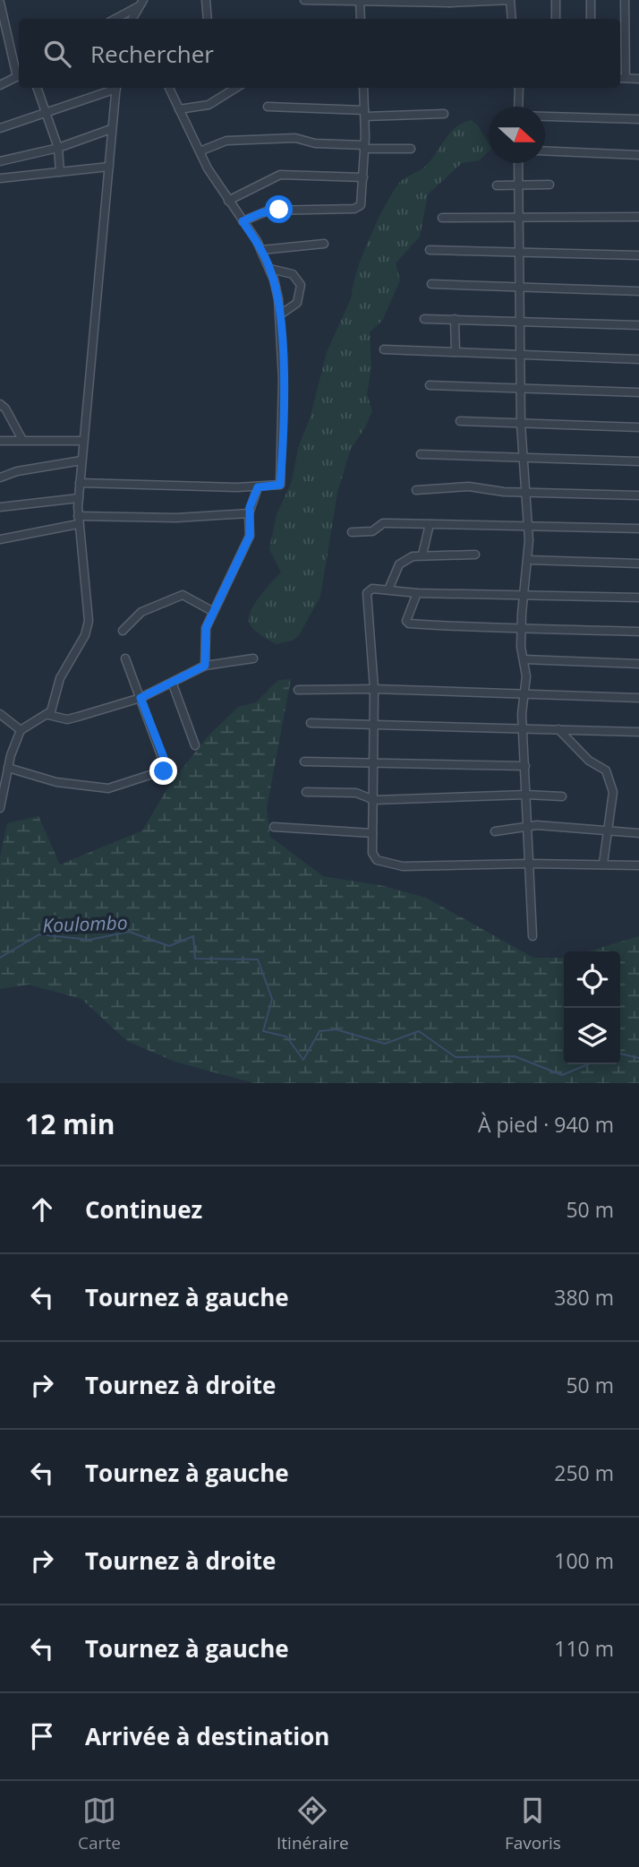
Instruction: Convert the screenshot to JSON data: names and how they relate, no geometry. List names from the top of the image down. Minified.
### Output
{"water":["Koulombo"],"north":"right","page":{"search":"Rechercher","heading":["12 min","À pied · 940 m"],"list":[["Continuez","50 m"],["Tournez à gauche","380 m"],["Tournez à droite","50 m"],["Tournez à gauche","250 m"],["Tournez à droite","100 m"],["Tournez à gauche","110 m"],"Arrivée à destination"],"nav":["Carte","Itinéraire","Favoris"]}}
